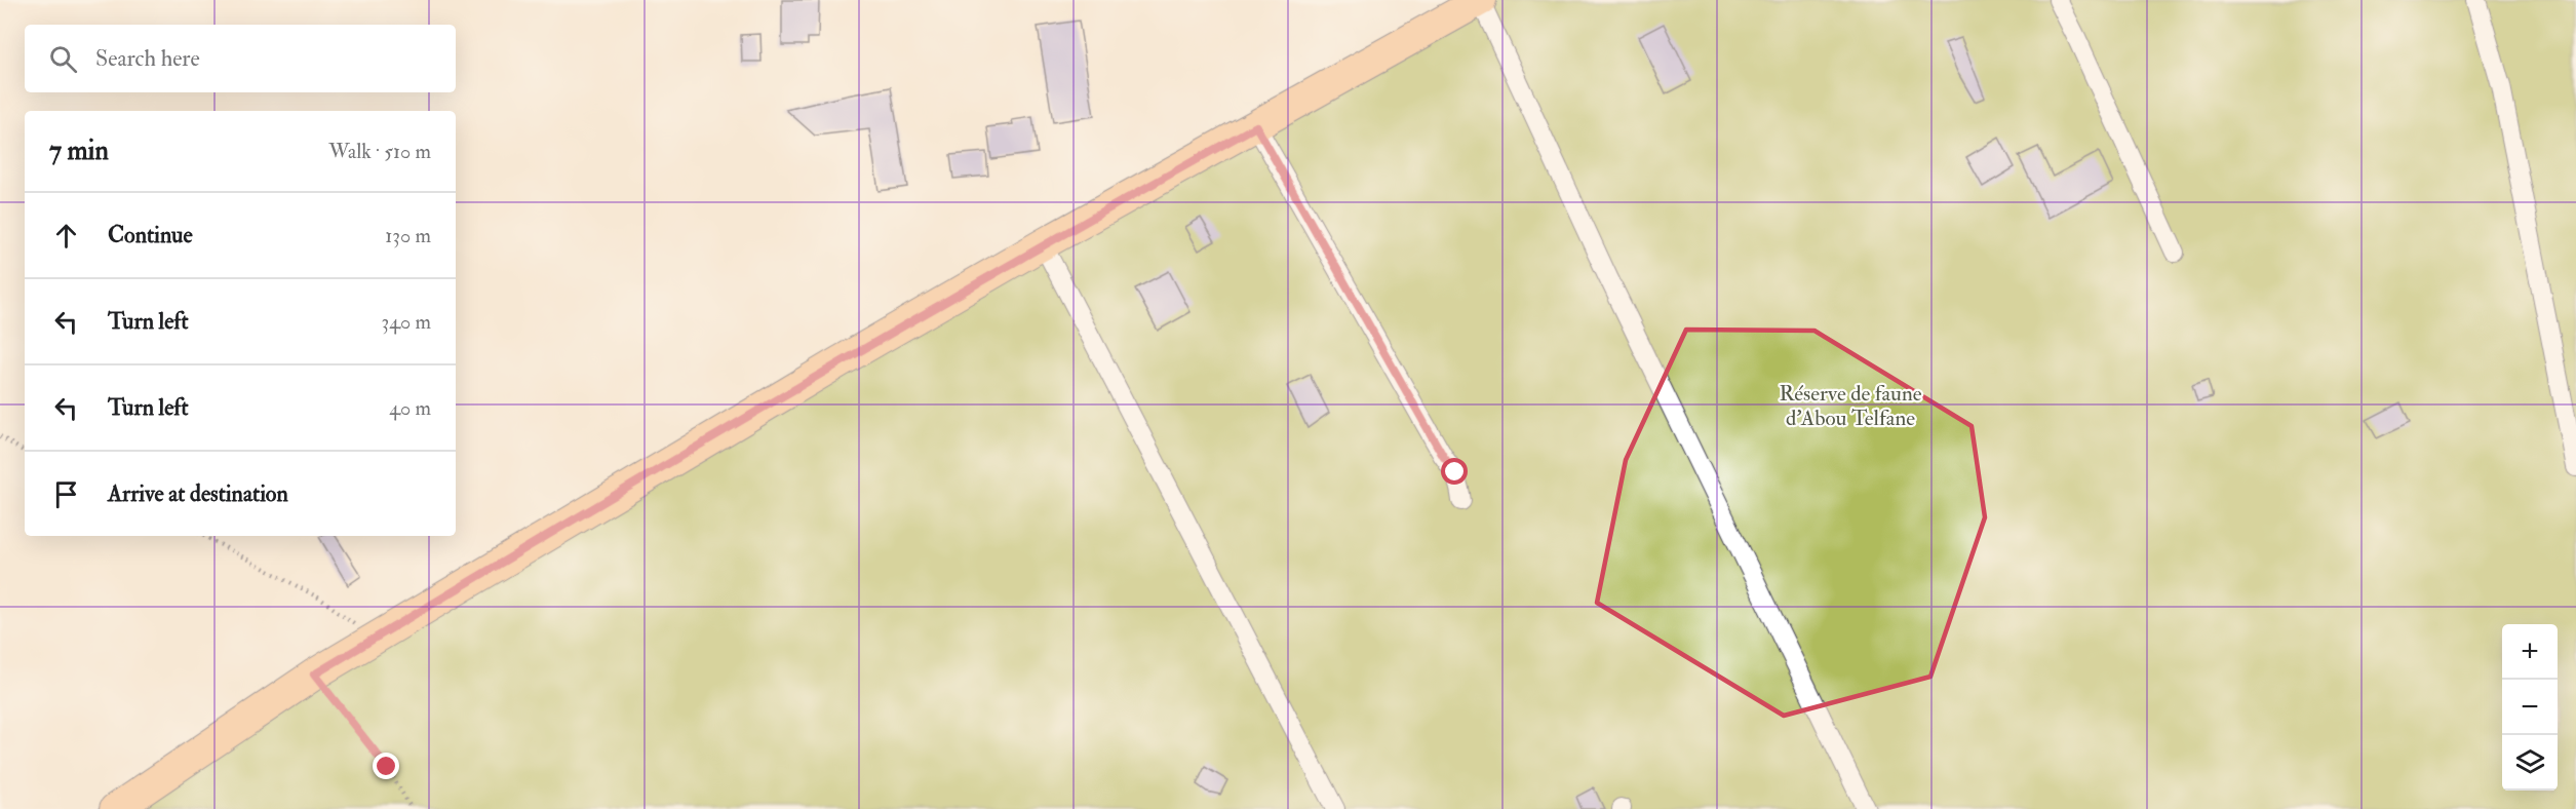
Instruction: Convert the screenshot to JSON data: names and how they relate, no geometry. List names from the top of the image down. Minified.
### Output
{"parks":["Réserve de faune d'Abou Telfane"],"page":{"search":"Search here","heading":["7 min","Walk · 510 m"],"list":[["Continue","130 m"],["Turn left","340 m"],["Turn left","40 m"],"Arrive at destination"],"map_buttons":["+","−"]}}
